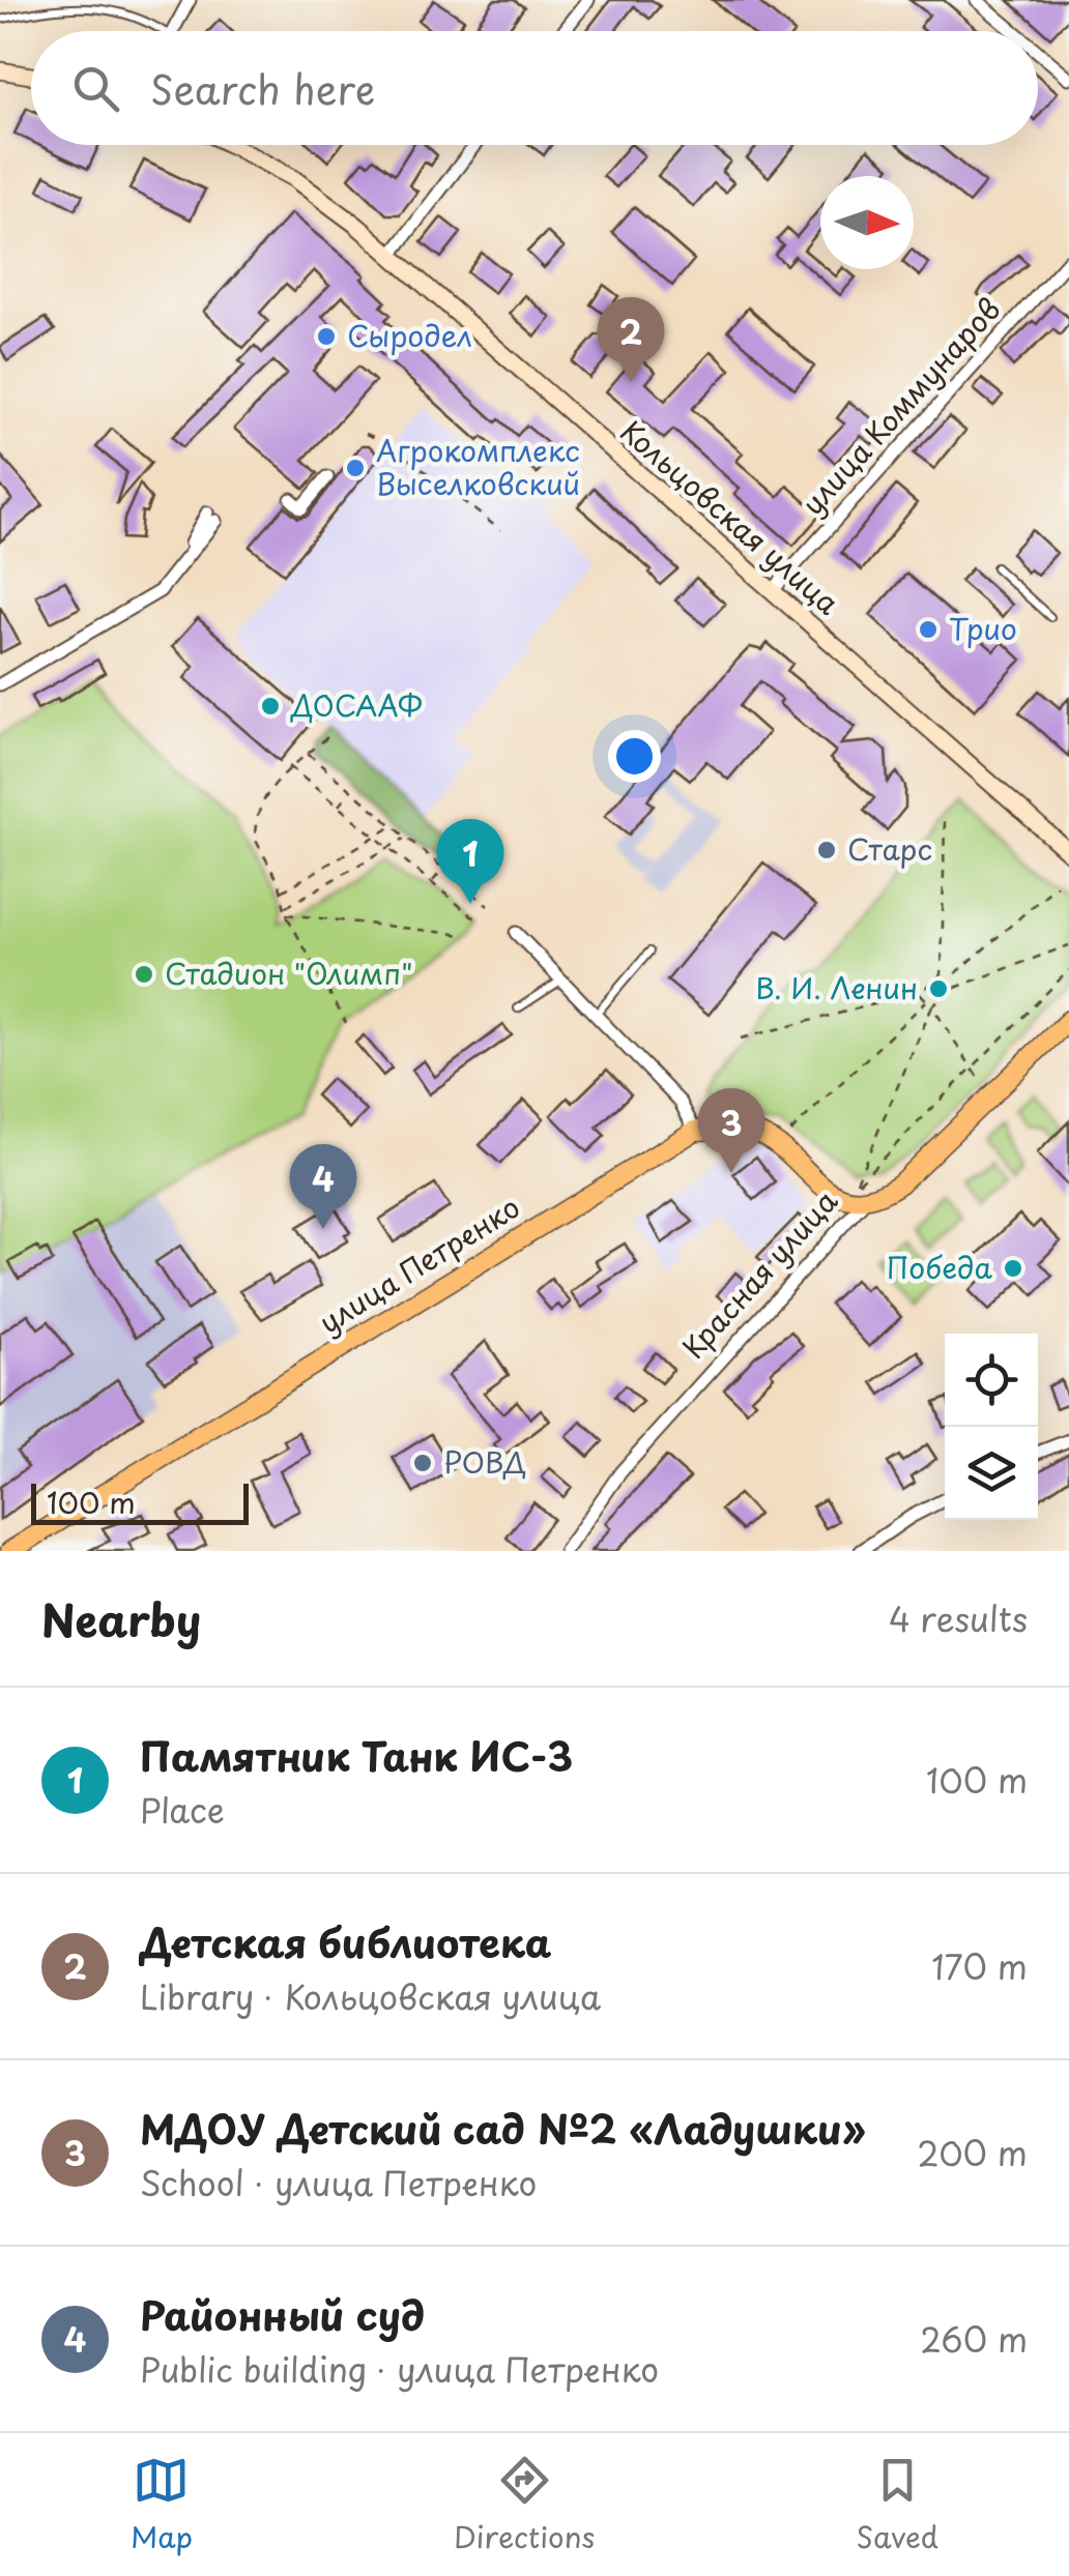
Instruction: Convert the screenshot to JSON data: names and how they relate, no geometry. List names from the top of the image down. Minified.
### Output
{"streets":{"main road":["Кольцовская улица","улица Петренко","Красная улица"],"street":["улица Коммунаров"]},"crossings":[["улица Коммунаров","Кольцовская улица"]],"places":["Сыродел","Агрокомплекс Выселковский","Трио","ДОСААФ","Старс","Стадион \"Олимп\"","В. И. Ленин","Победа","РОВД"],"scale_bar":"100 m","north":"right","page":{"search":"Search here","pins":["2","1","3","4"],"scale":"100 m","heading":["Nearby","4 results"],"list":[{"mark":"1","name":"Памятник Танк ИС-3","note":"Place","value":"100 m"},{"mark":"2","name":"Детская библиотека","note":"Library · Кольцовская улица","value":"170 m"},{"mark":"3","name":"МДОУ Детский сад №2 «Ладушки»","note":"School · улица Петренко","value":"200 m"},{"mark":"4","name":"Районный суд","note":"Public building · улица Петренко","value":"260 m"}],"nav":["Map","Directions","Saved"]}}
